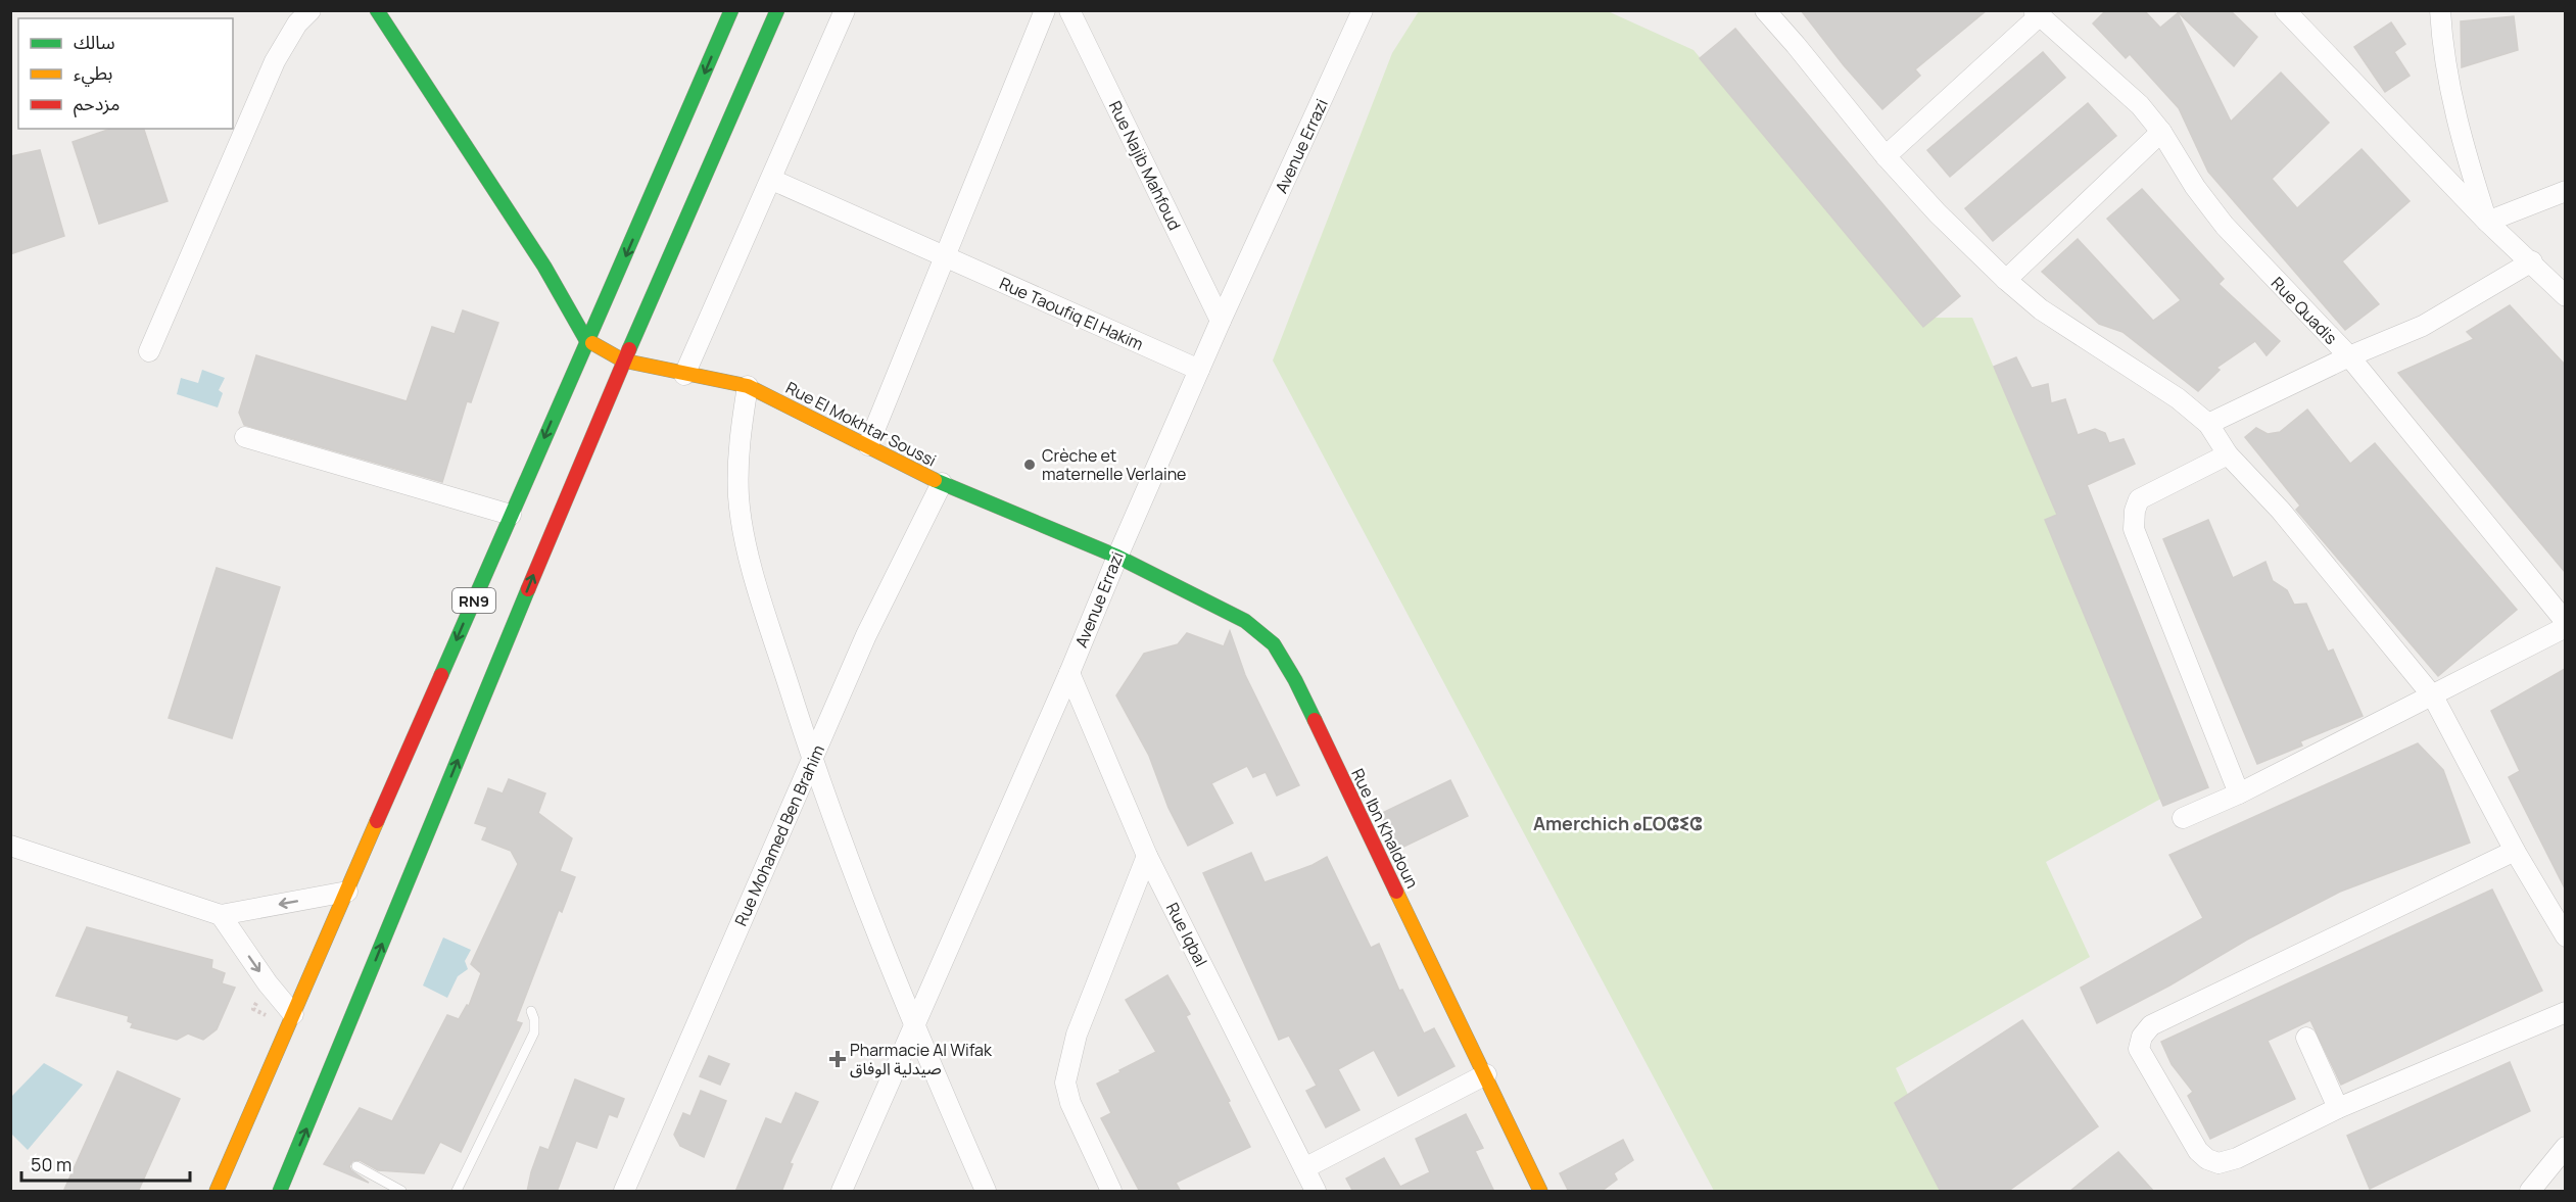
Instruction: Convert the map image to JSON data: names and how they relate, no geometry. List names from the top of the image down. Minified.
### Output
{"streets":{"main road":["Rue El Mokhtar Soussi","RN9","Rue Ibn Khaldoun"],"street":["Avenue Errazi","Rue Najib Mahfoud","Rue Quadis","Rue Taoufiq El Hakim","Rue Mohamed Ben Brahim","Rue Iqbal"]},"crossings":[["Avenue Errazi","Rue Najib Mahfoud"],["Avenue Errazi","Rue Taoufiq El Hakim"],["Avenue Errazi","Rue El Mokhtar Soussi"],["Avenue Errazi","Rue Ibn Khaldoun"],["Avenue Errazi","Rue Iqbal"],["Rue El Mokhtar Soussi","RN9"],["Rue El Mokhtar Soussi","Rue Ibn Khaldoun"],["Rue El Mokhtar Soussi","Rue Mohamed Ben Brahim"]],"districts":["Amerchich ⴰⵎⵔⵛⵉⵛ"],"places":{"other":["Crèche et maternelle Verlaine"],"health":["Pharmacie Al Wifak صيدلية الوفاق"]},"legend":["سالك","بطيء","مزدحم"],"scale_bar":"50 m"}
